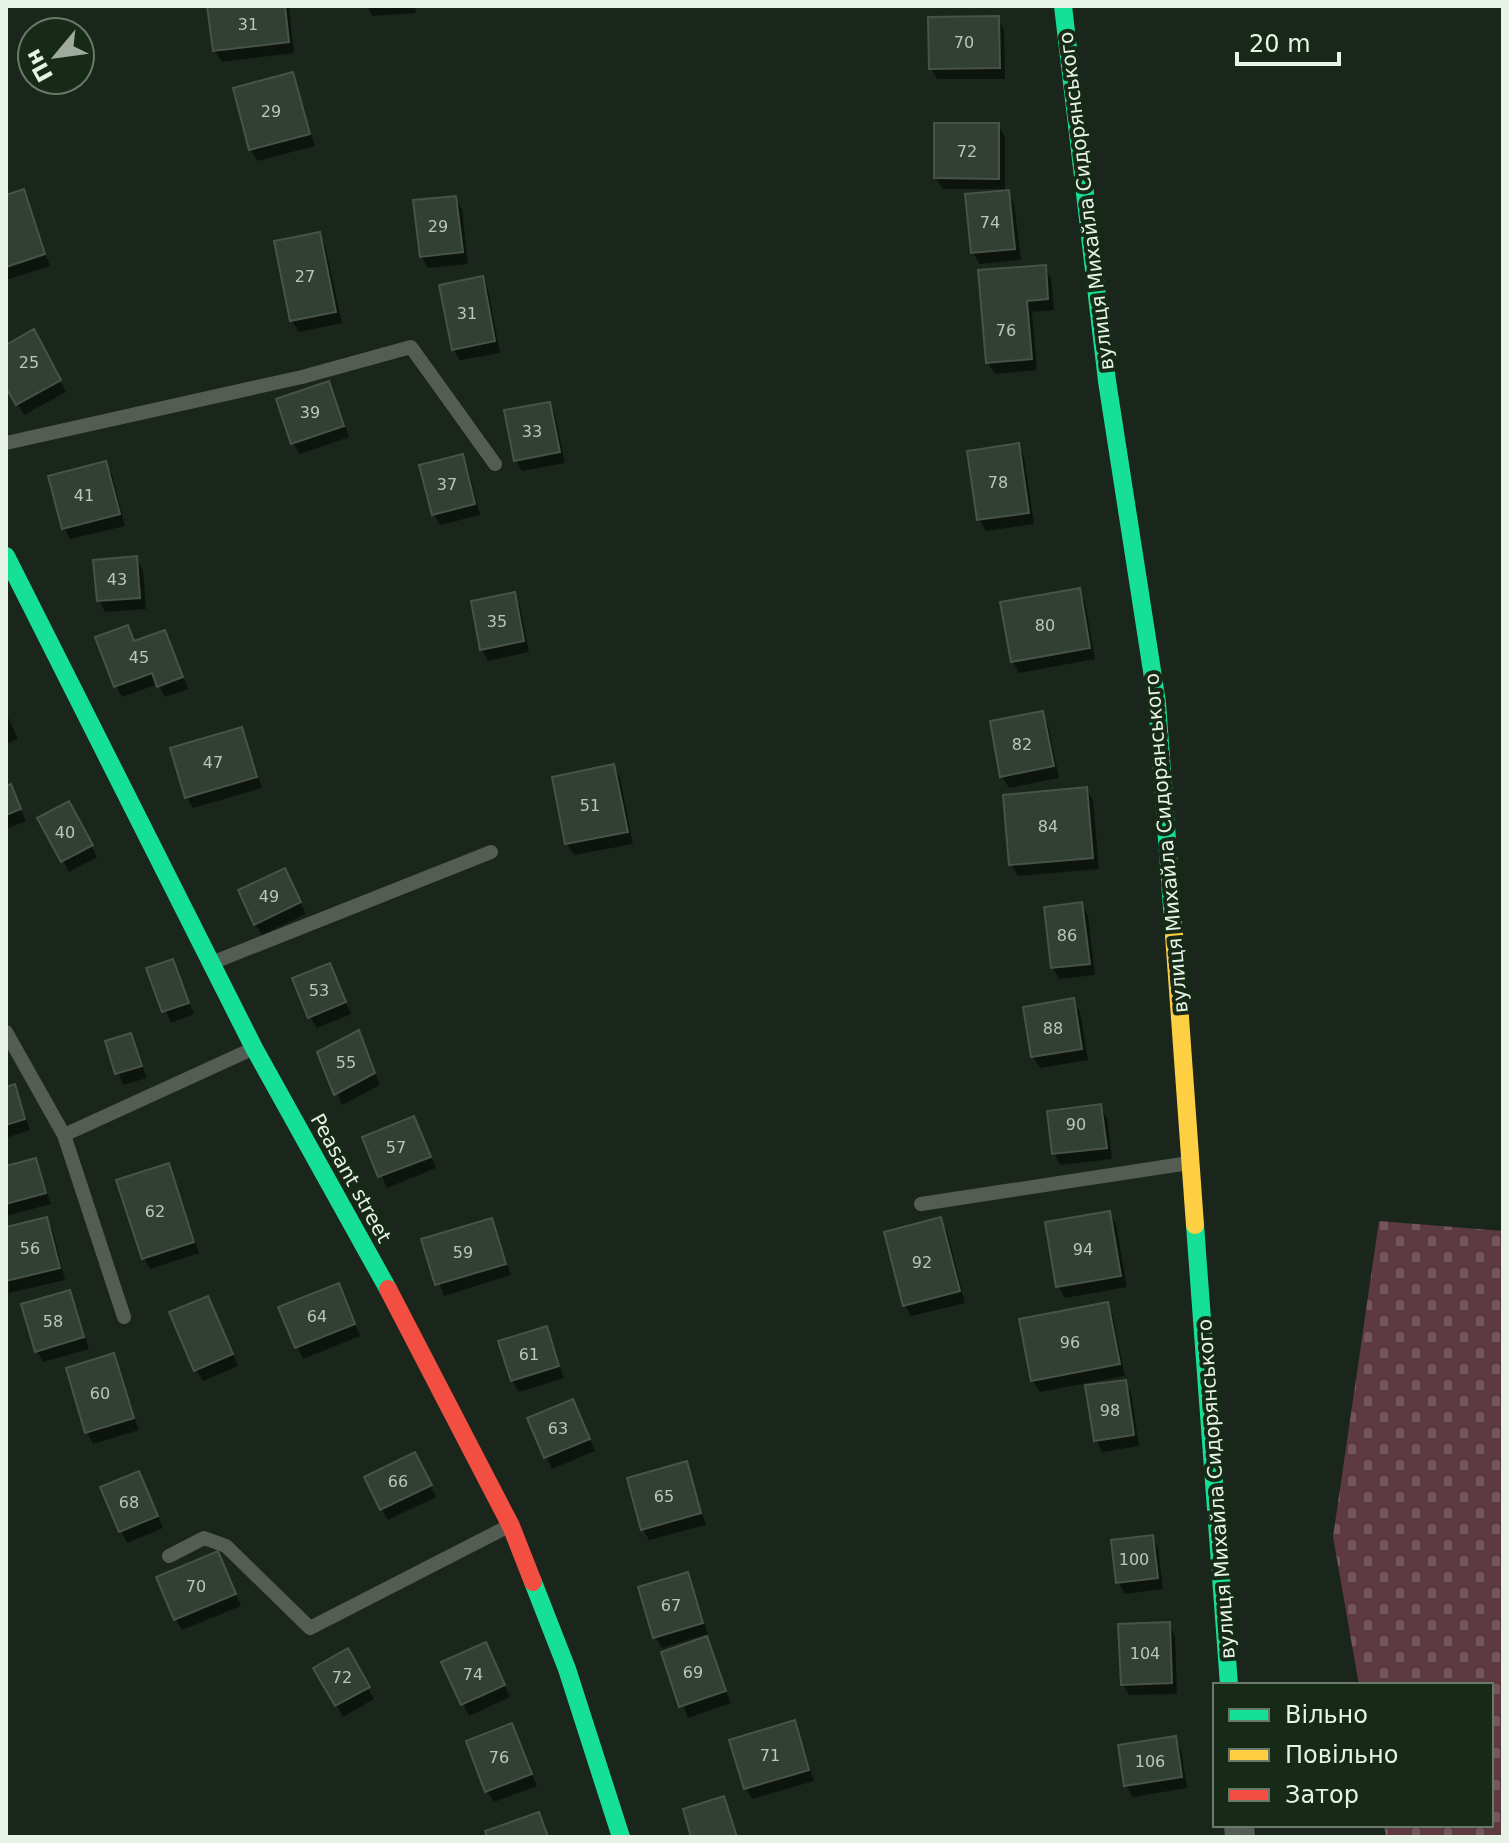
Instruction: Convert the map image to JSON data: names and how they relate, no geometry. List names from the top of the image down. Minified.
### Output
{"streets":{"street":["вулиця Михайла Сидорянського","Peasant street"]},"house_numbers":["31","70","29","72","74","29","27","31","76","25","39","33","78","37","41","43","35","80","45","82","47","51","84","40","49","86","53","88","55","90","57","62","56","94","59","92","64","58","96","61","60","98","63","66","65","68","100","70","67","104","69","74","72","71","76","106"],"legend":["Вільно","Повільно","Затор"],"scale_bar":"20 m","north":"bottom left"}
